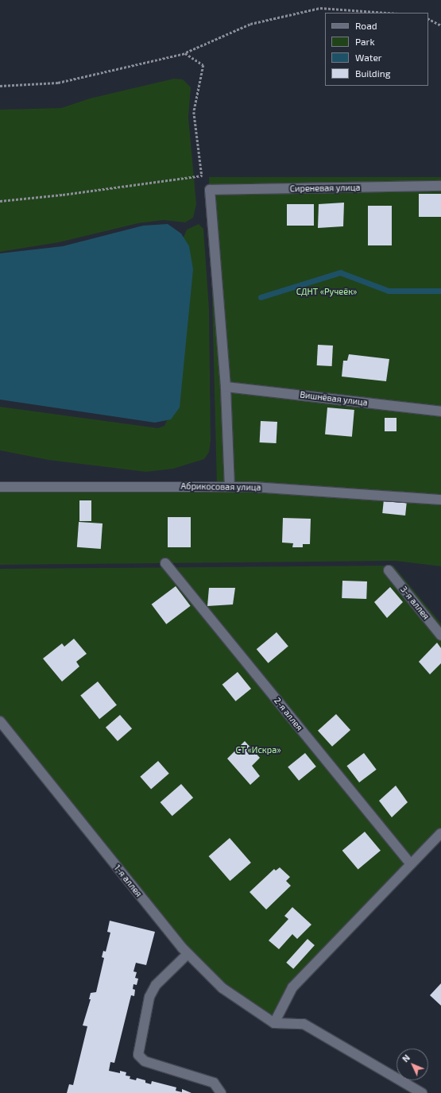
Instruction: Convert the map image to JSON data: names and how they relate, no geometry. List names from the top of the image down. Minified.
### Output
{"streets":{"street":["Сиреневая улица","Вишнёвая улица","Абрикосовая улица","3-я аллея","2-я аллея","1-я аллея"]},"parks":["СДНТ «Ручеёк»","СТ «Искра»"],"legend":["Road","Park","Water","Building"],"north":"top left"}
